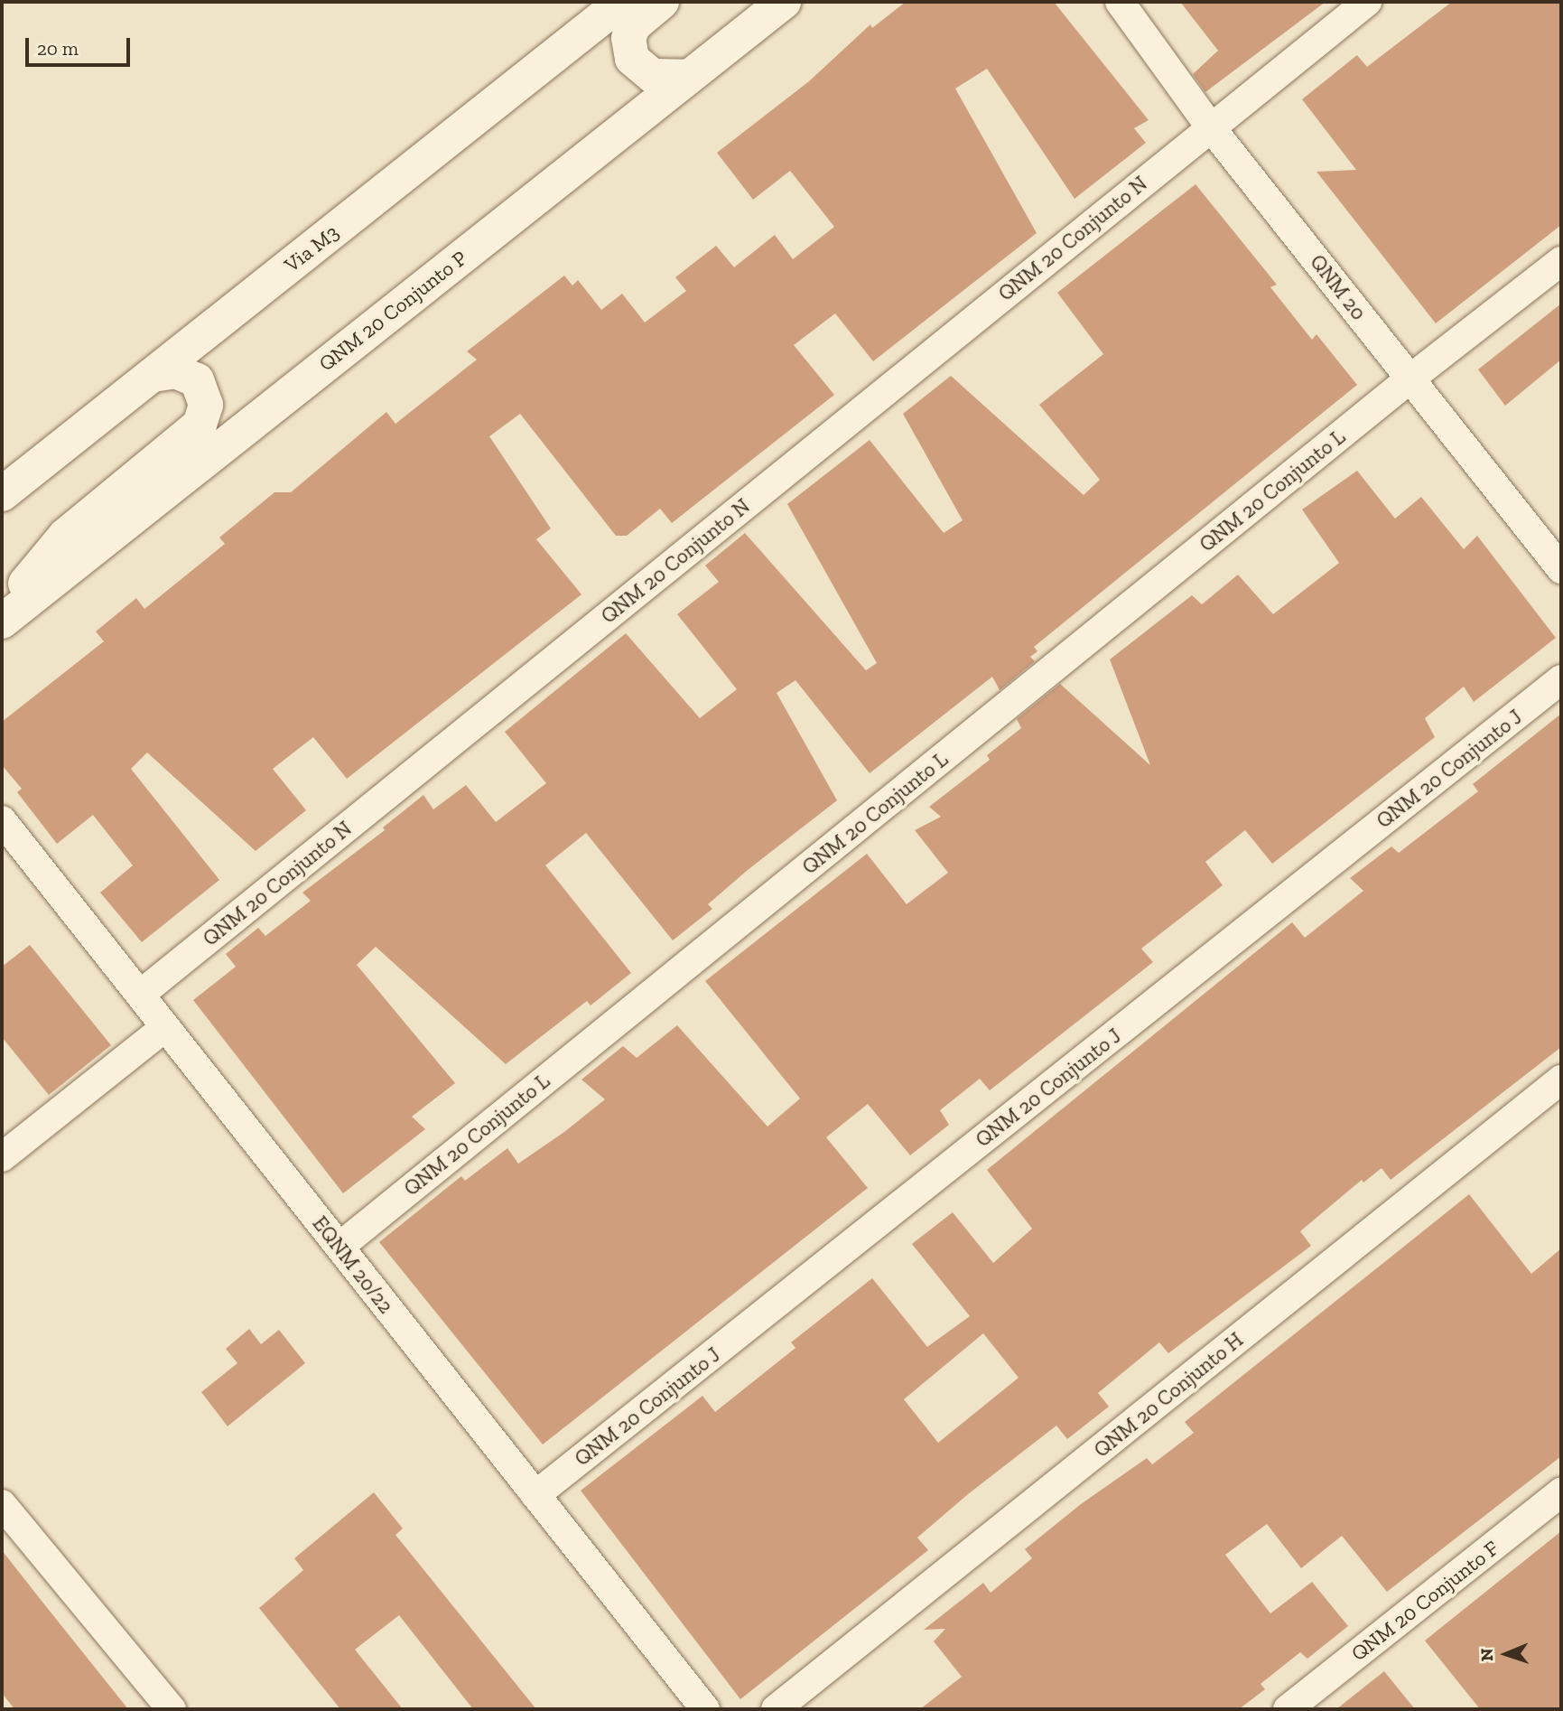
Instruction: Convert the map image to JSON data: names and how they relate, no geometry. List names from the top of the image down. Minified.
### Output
{"streets":{"main road":["Via M3","QNM 20 Conjunto P"],"street":["QNM 20 Conjunto N","QNM 20","QNM 20 Conjunto L","QNM 20 Conjunto J","EQNM 20/22","QNM 20 Conjunto H","QNM 20 Conjunto F"]},"crossings":[["QNM 20 Conjunto N","QNM 20"],["QNM 20 Conjunto N","EQNM 20/22"],["QNM 20","QNM 20 Conjunto L"],["QNM 20 Conjunto L","EQNM 20/22"],["QNM 20 Conjunto J","EQNM 20/22"]],"scale_bar":"20 m","north":"left"}
